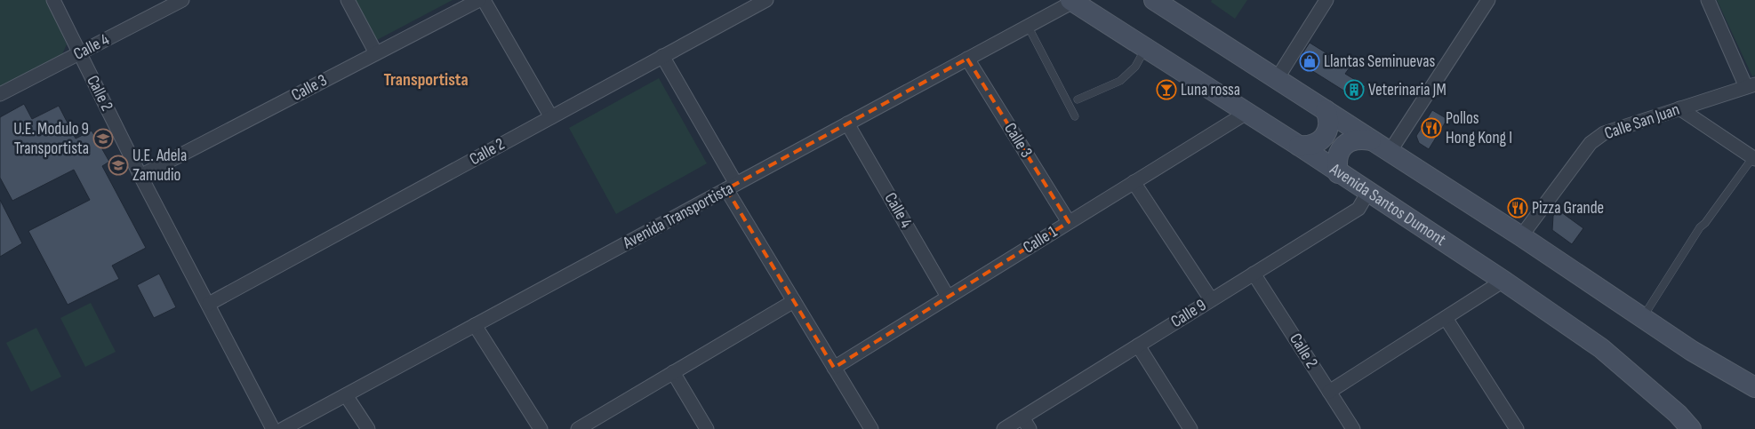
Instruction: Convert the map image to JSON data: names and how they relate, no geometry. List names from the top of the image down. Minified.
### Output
{"streets":{"main road":["Avenida Santos Dumont"],"street":["Calle 4","Calle 3","Calle 2","Calle San Juan","Avenida Transportista","Calle 1","Calle 9"]},"crossings":[["Calle 4","Calle 2"],["Calle 4","Avenida Transportista"],["Calle 4","Calle 1"],["Calle 3","Calle 2"],["Calle 3","Avenida Transportista"],["Calle 3","Calle 1"],["Calle 2","Calle 9"],["Avenida Santos Dumont","Avenida Transportista"],["Avenida Santos Dumont","Calle 1"],["Avenida Santos Dumont","Calle 9"]],"districts":["Transportista"],"places":{"shop":["Llantas Seminuevas"],"bar":["Luna rossa"],"building":["Veterinaria JM"],"restaurant":["Pollos Hong Kong I","Pizza Grande"],"school or university":["U.E. Modulo 9 Transportista","U.E. Adela Zamudio"]}}
